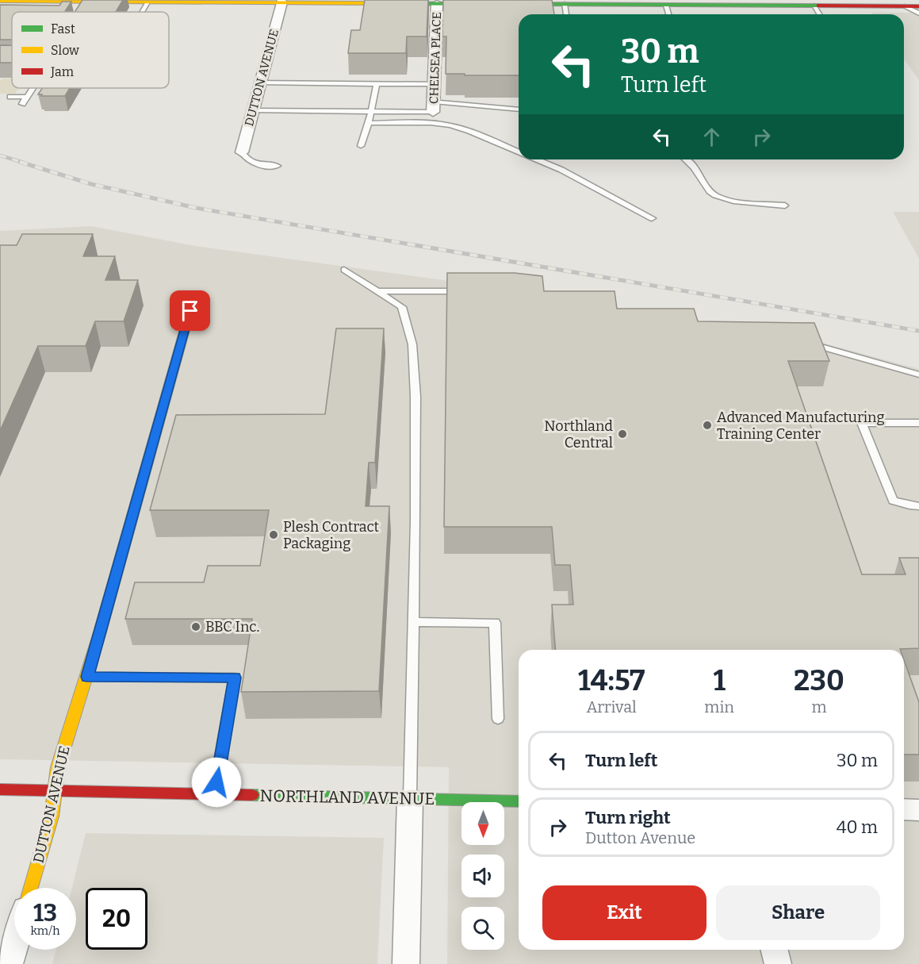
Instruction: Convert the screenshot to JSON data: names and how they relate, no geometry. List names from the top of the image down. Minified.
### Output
{"streets":{"street":["CHELSEA PLACE","DUTTON AVENUE","NORTHLAND AVENUE"]},"crossings":[["DUTTON AVENUE","NORTHLAND AVENUE"]],"places":["Advanced Manufacturing Training Center","Northland Central","Plesh Contract Packaging","BBC Inc."],"legend":["Fast","Slow","Jam"],"north":"bottom","page":{"turn":["30 m","Turn left"],"eta":["14:57","Arrival","1","min","230","m"],"list":[{"name":"Turn left","value":"30 m"},{"name":"Turn right","note":"Dutton Avenue","value":"40 m"}],"buttons":["Exit","Share"],"speed":"13 km/h","limit":"20"}}
